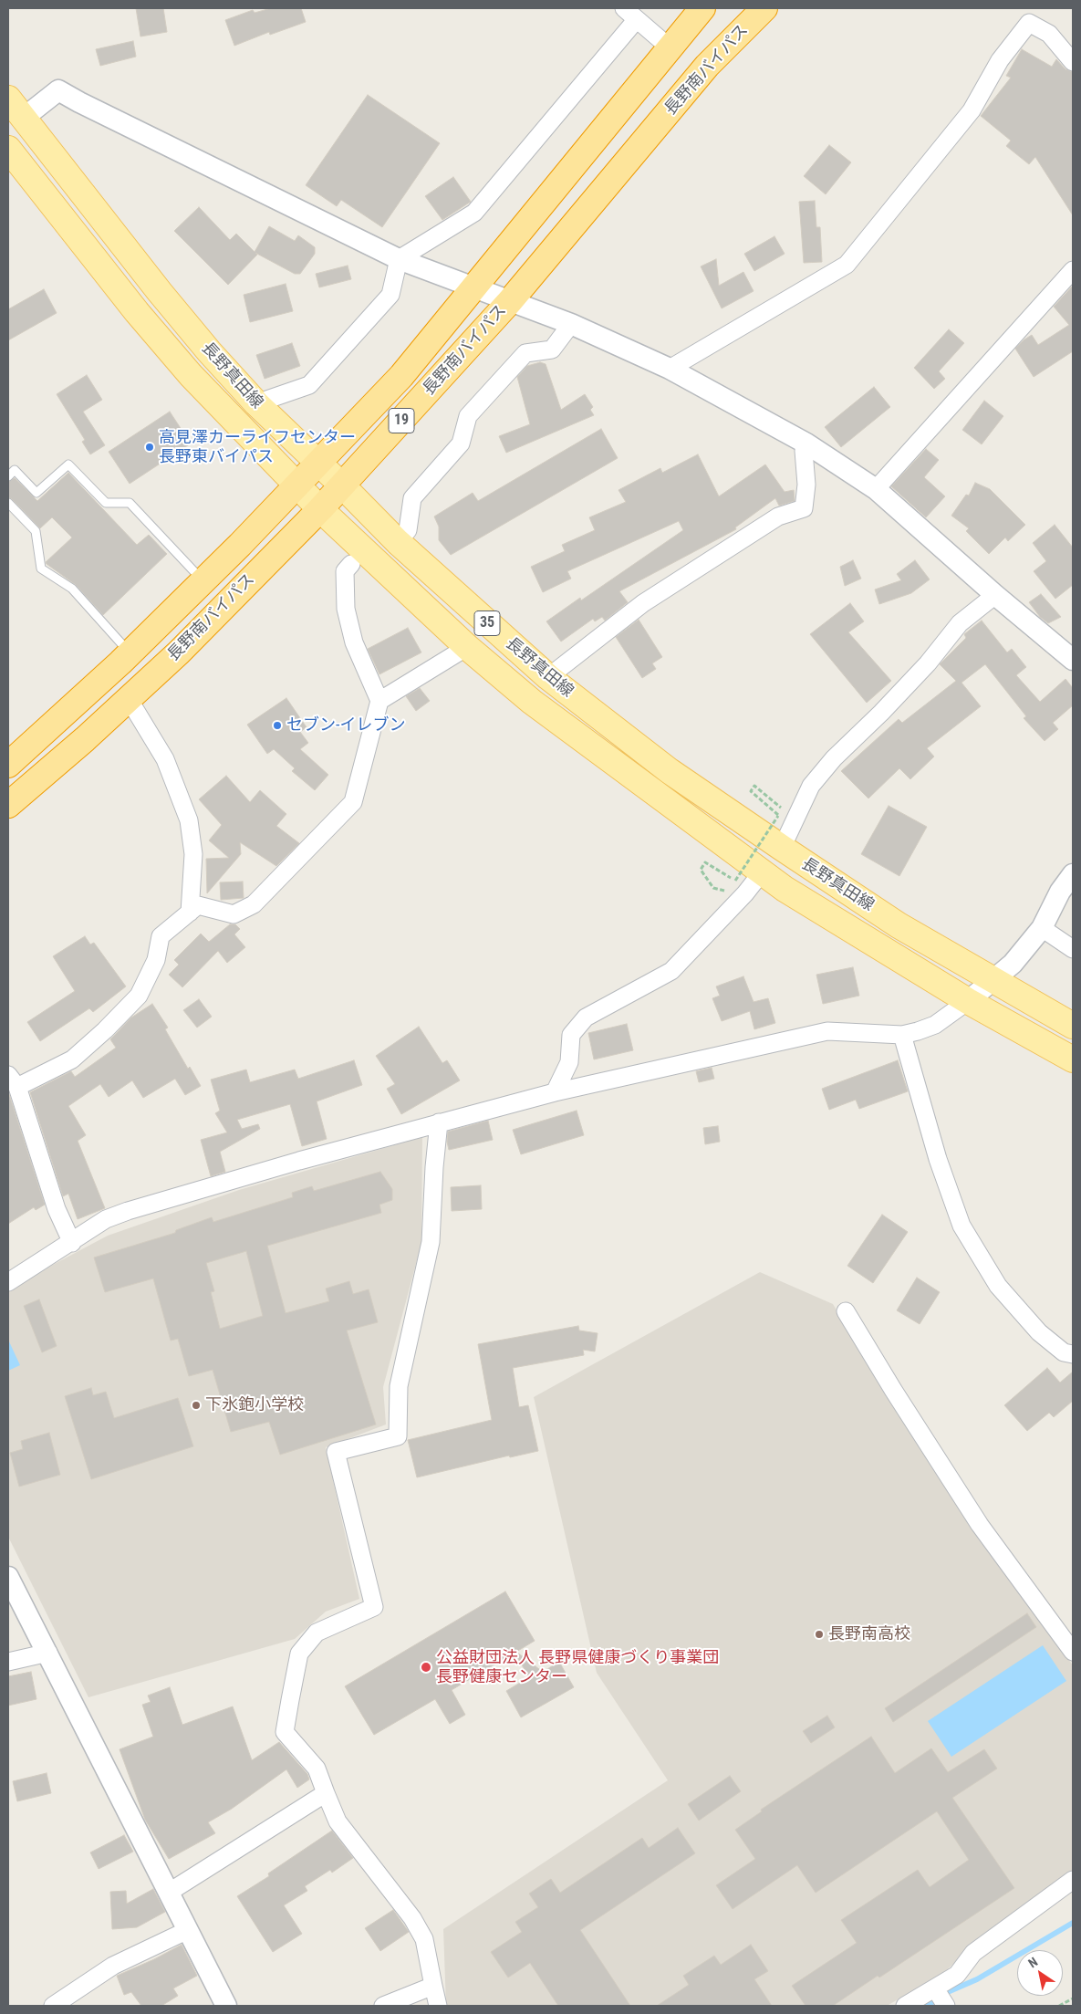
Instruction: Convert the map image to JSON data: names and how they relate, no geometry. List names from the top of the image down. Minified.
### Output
{"streets":{"highway":["長野南バイパス","19"],"main road":["長野真田線","35"]},"crossings":[["長野南バイパス","長野真田線"]],"places":["高見澤カーライフセンター 長野東バイパス","セブン-イレブン","下氷鉋小学校","長野南高校","公益財団法人 長野県健康づくり事業団 長野健康センター"],"north":"top left"}
